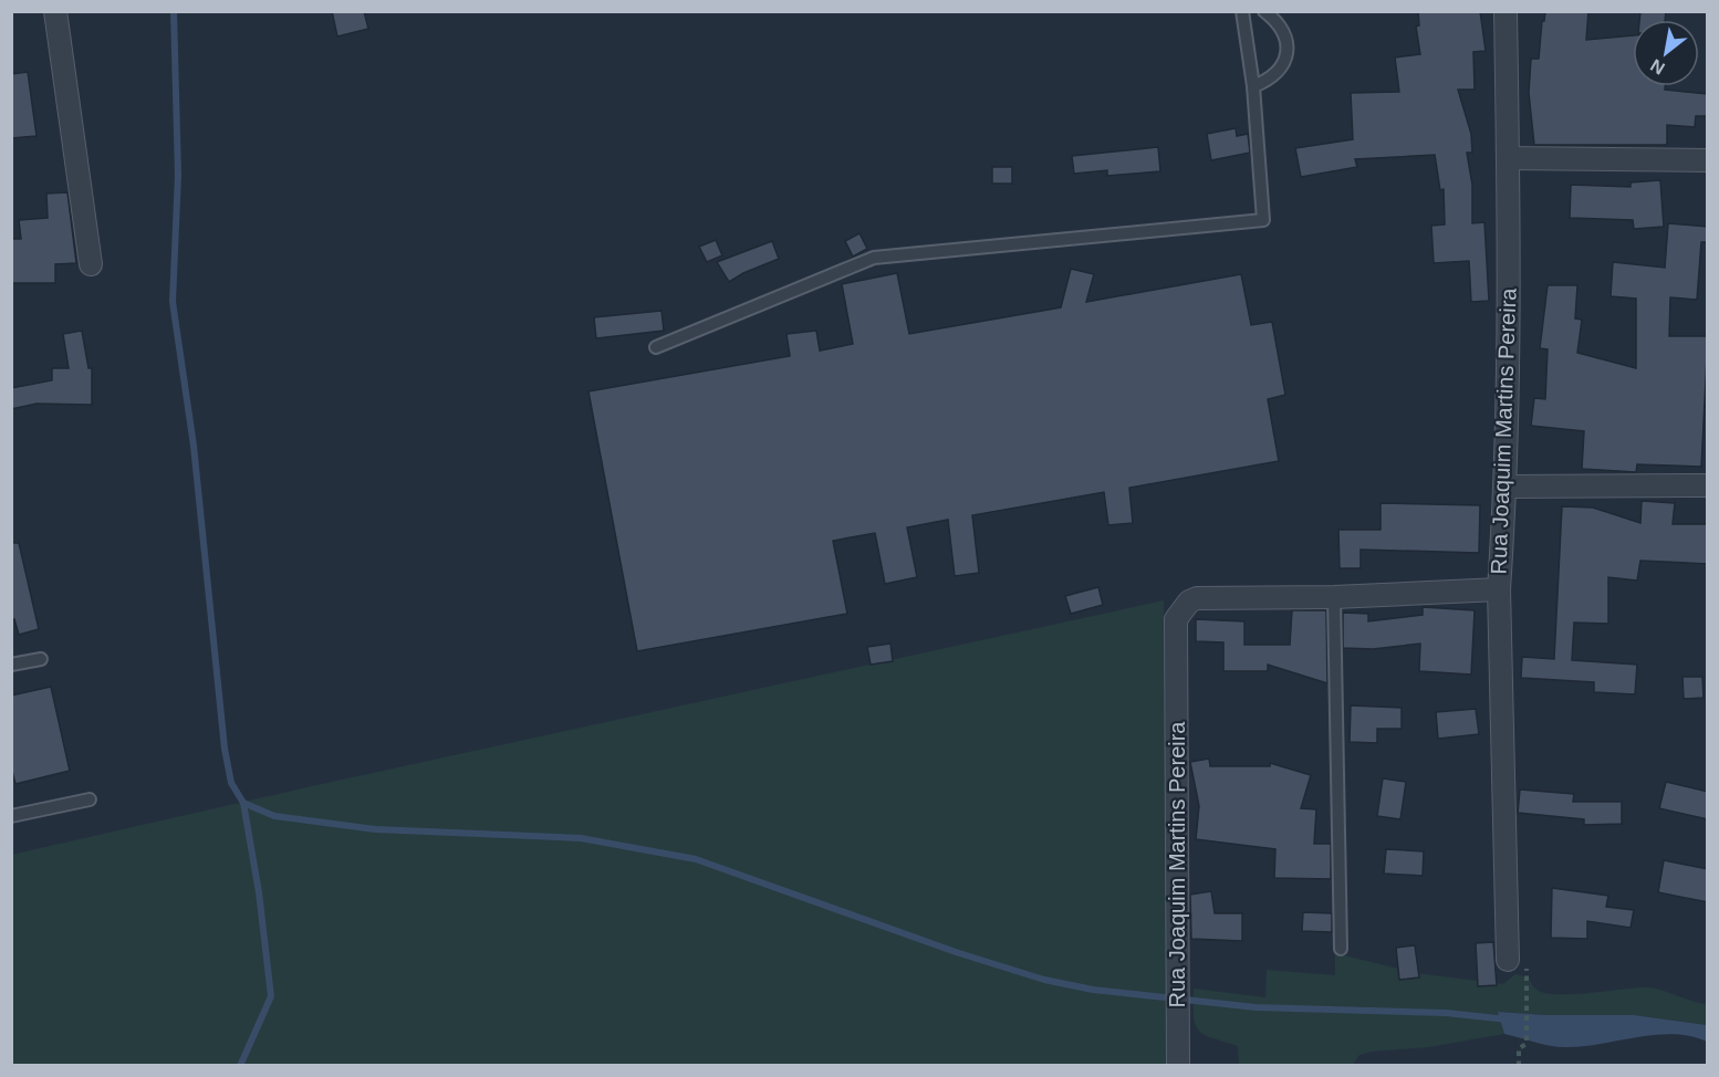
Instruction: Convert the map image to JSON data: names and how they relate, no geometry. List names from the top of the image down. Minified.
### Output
{"streets":{"street":["Rua Joaquim Martins Pereira"]},"north":"bottom left"}
